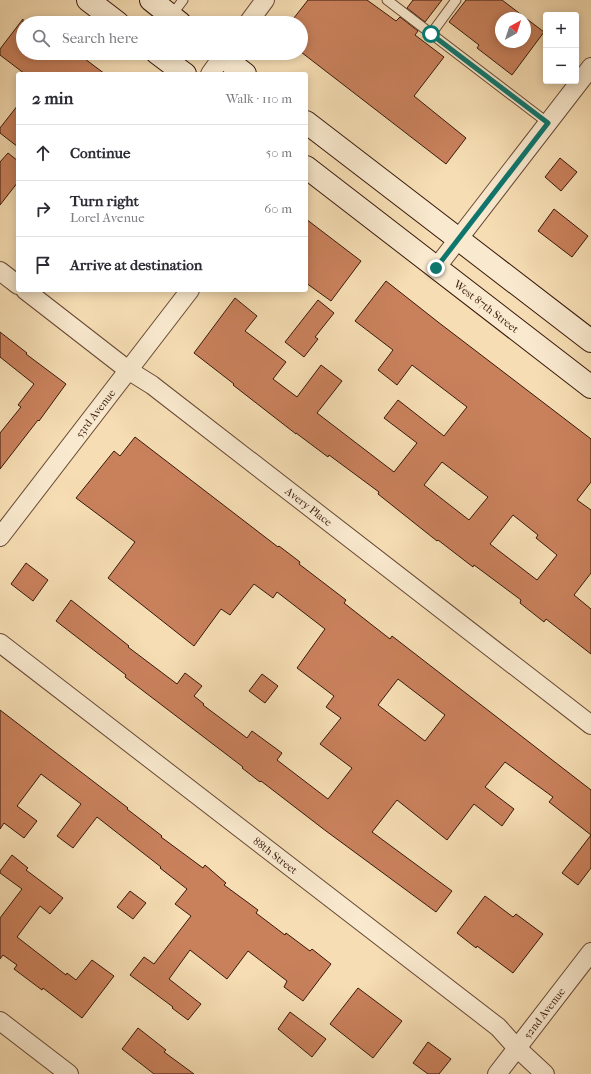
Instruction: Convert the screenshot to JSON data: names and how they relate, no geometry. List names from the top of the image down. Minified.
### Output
{"streets":{"main road":["West 87th Street"],"street":["53rd Avenue","Avery Place","88th Street","52nd Avenue"]},"crossings":[["53rd Avenue","Avery Place"],["88th Street","52nd Avenue"]],"north":"top right","page":{"map_buttons":["+","−"],"search":"Search here","heading":["2 min","Walk · 110 m"],"list":[["Continue","50 m"],["Turn right","Lorel Avenue","60 m"],"Arrive at destination"]}}
